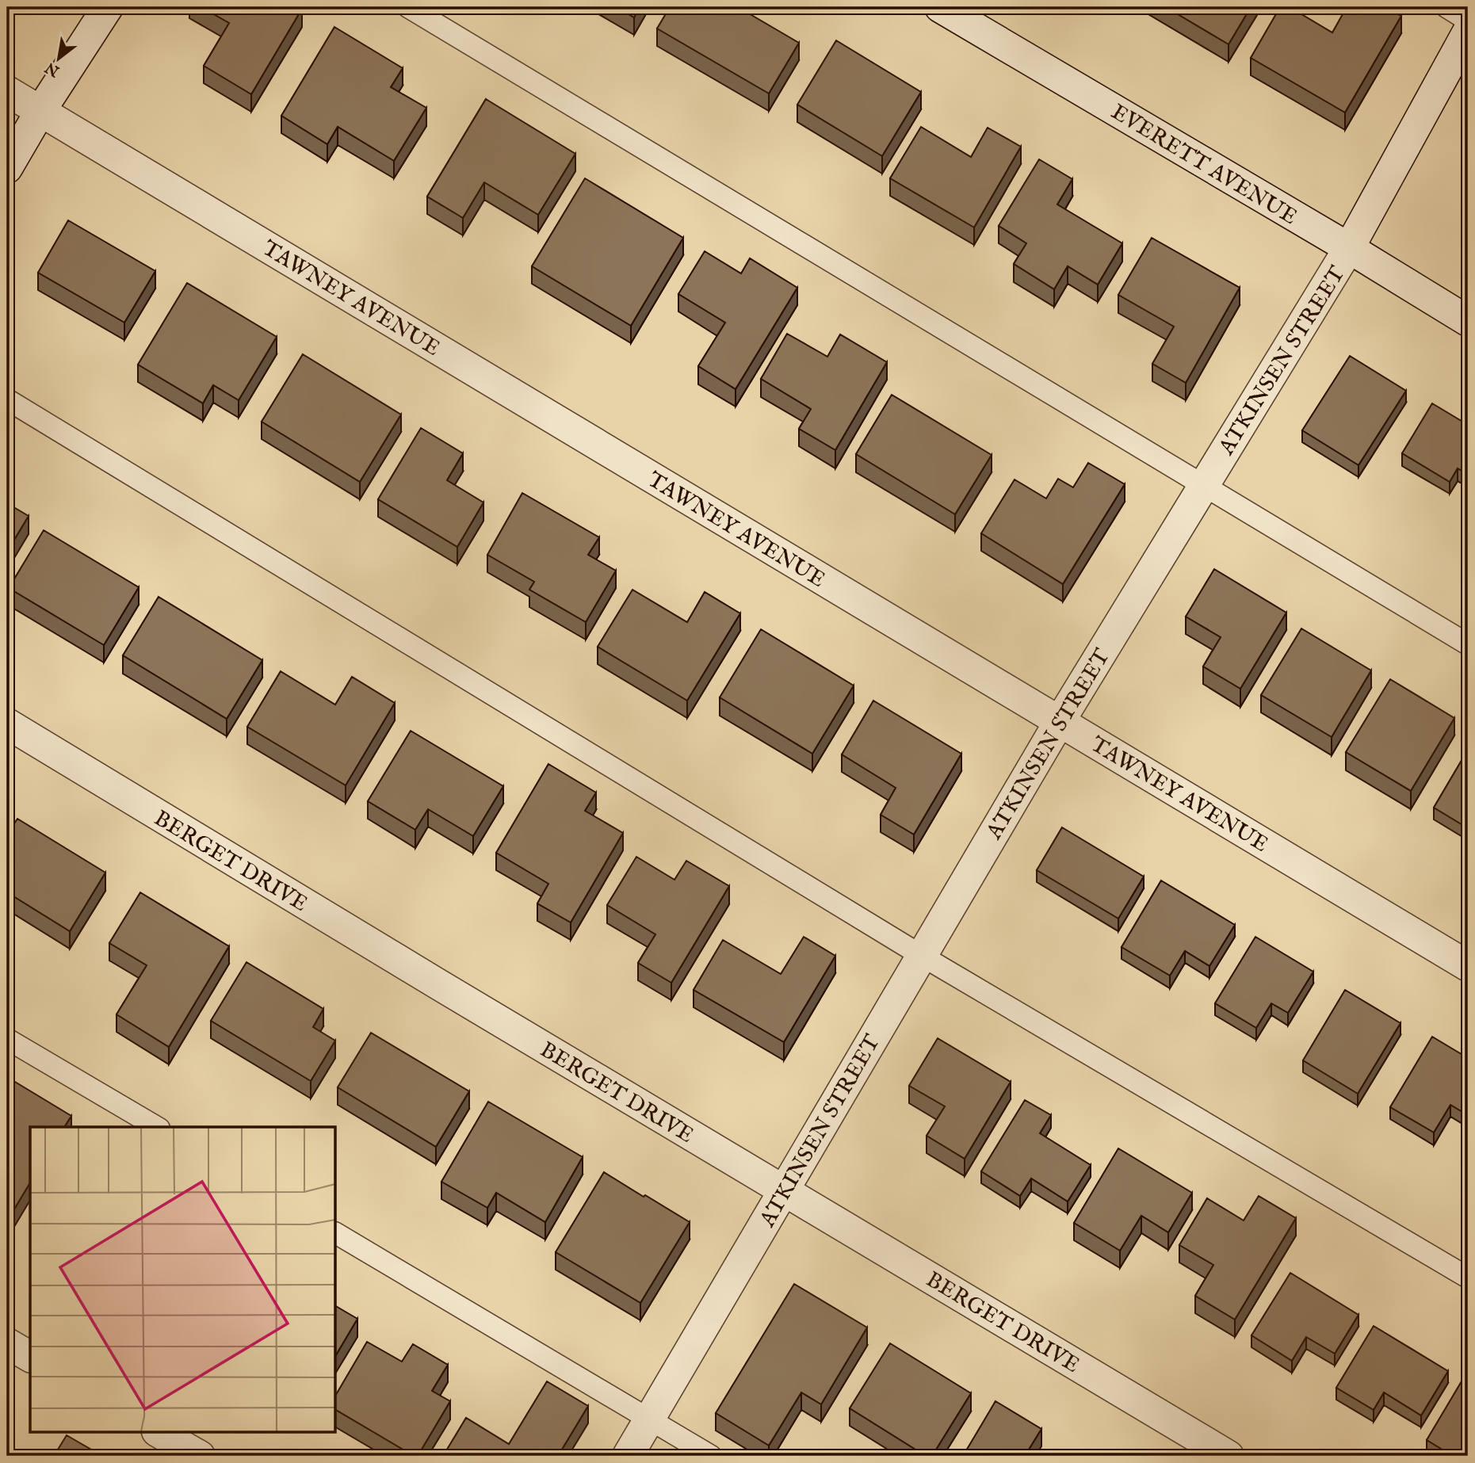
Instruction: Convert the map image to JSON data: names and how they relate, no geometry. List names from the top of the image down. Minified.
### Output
{"streets":{"street":["EVERETT AVENUE","TAWNEY AVENUE","ATKINSEN STREET","BERGET DRIVE"]},"crossings":[["EVERETT AVENUE","ATKINSEN STREET"],["TAWNEY AVENUE","ATKINSEN STREET"],["ATKINSEN STREET","BERGET DRIVE"]],"north":"bottom left"}
